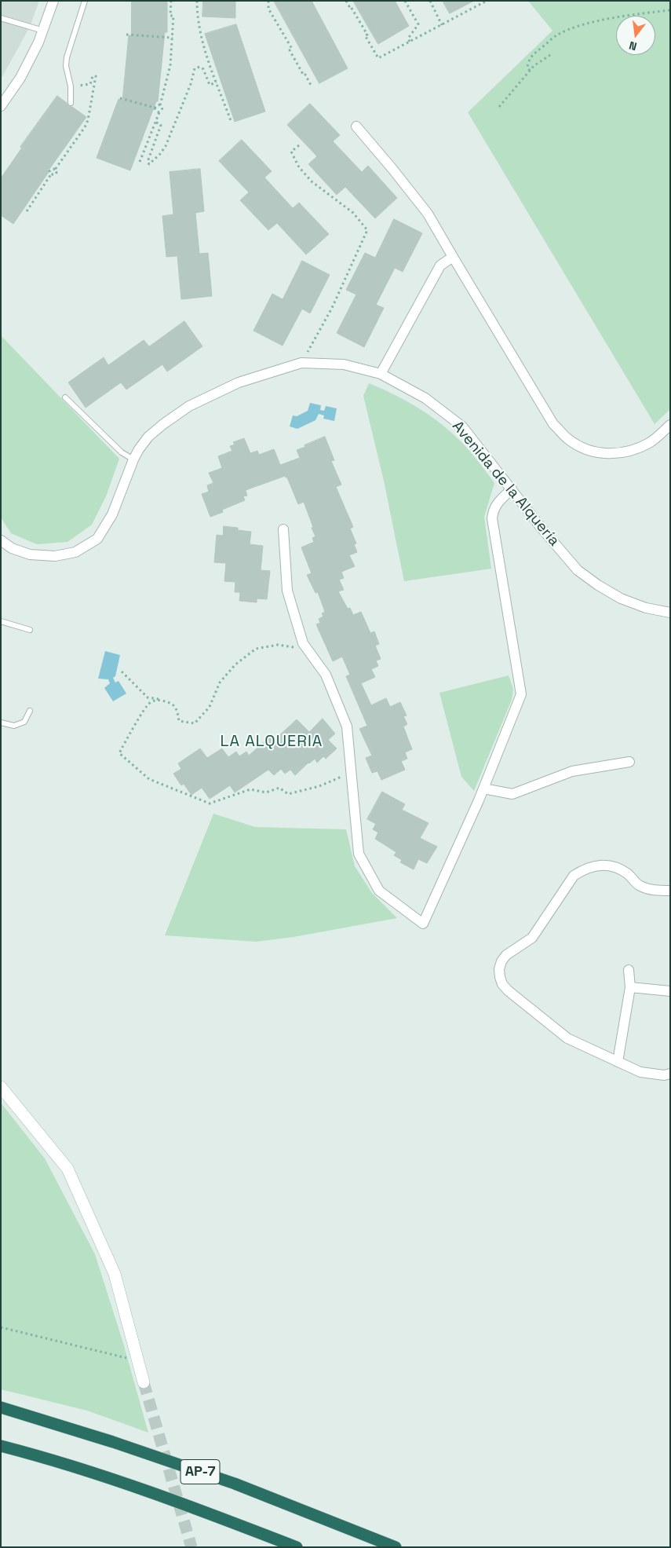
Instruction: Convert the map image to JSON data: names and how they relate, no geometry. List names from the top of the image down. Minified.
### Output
{"streets":{"highway":["AP-7"],"street":["Avenida de la Alquería"]},"districts":["LA ALQUERIA"],"north":"bottom"}
